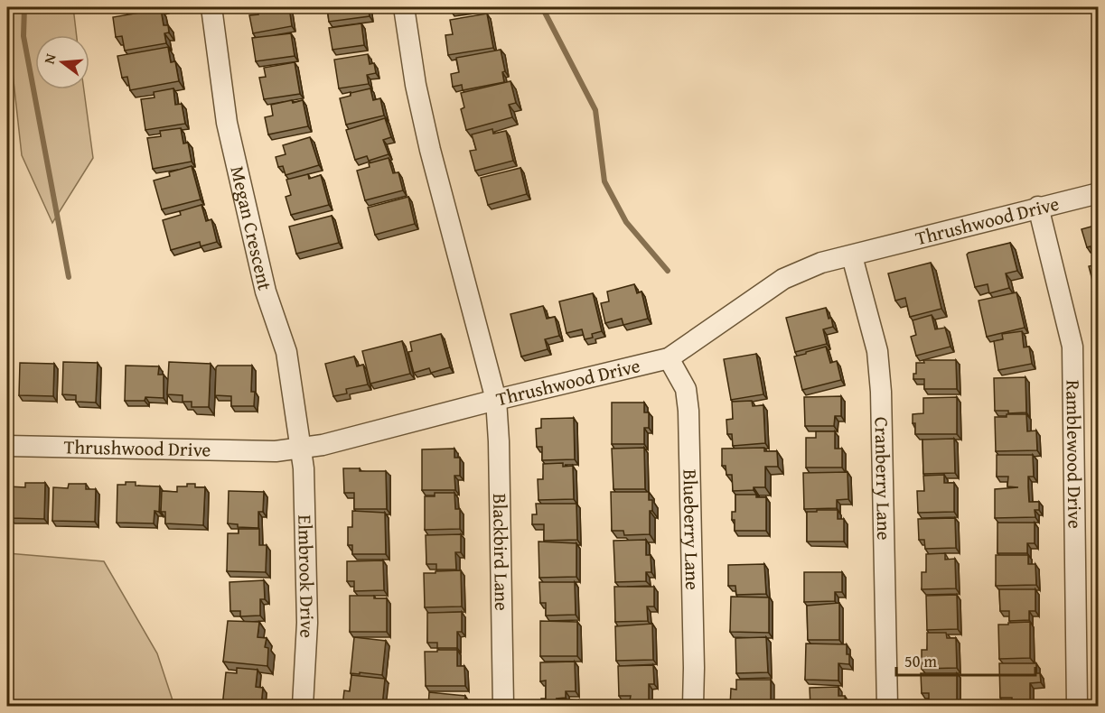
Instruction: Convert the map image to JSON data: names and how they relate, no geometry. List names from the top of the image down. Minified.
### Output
{"streets":{"street":["Thrushwood Drive","Megan Crescent","Ramblewood Drive","Cranberry Lane","Blueberry Lane","Blackbird Lane","Elmbrook Drive"]},"crossings":[["Thrushwood Drive","Megan Crescent"],["Thrushwood Drive","Ramblewood Drive"],["Thrushwood Drive","Cranberry Lane"],["Thrushwood Drive","Blueberry Lane"],["Thrushwood Drive","Blackbird Lane"],["Thrushwood Drive","Elmbrook Drive"],["Megan Crescent","Elmbrook Drive"]],"scale_bar":"50 m","north":"left"}
